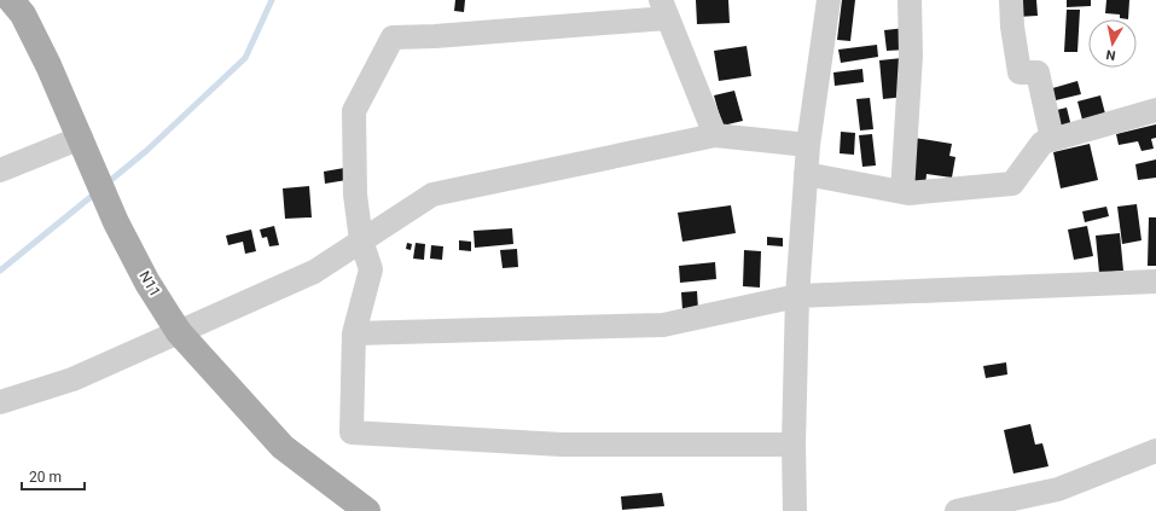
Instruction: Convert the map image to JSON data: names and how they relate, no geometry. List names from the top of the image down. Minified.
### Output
{"streets":{"main road":["N11"]},"scale_bar":"20 m","north":"bottom"}
